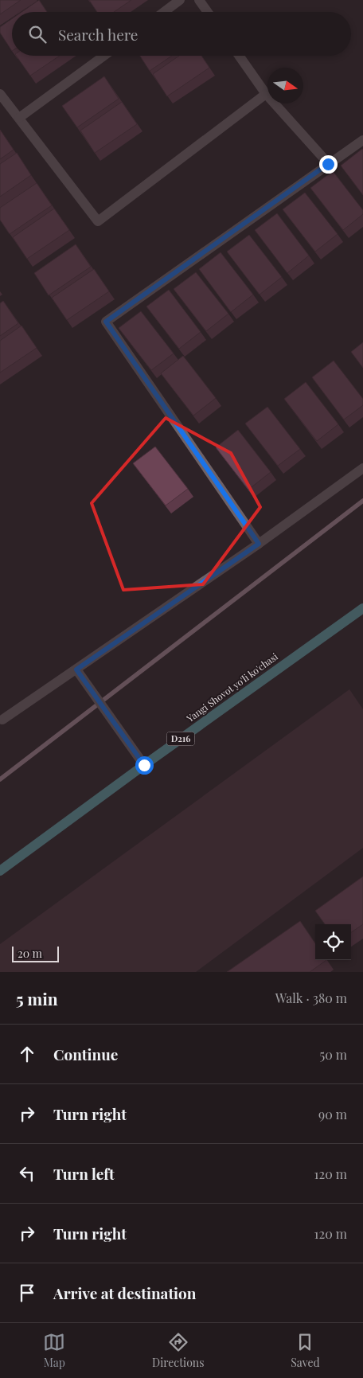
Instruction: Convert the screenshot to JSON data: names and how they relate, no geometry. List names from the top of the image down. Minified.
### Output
{"streets":{"main road":["Yangi Shovot yo'li ko'chasi","D216"]},"scale_bar":"20 m","north":"right","page":{"search":"Search here","scale":"20 m","heading":["5 min","Walk · 380 m"],"list":[["Continue","50 m"],["Turn right","90 m"],["Turn left","120 m"],["Turn right","120 m"],"Arrive at destination"],"nav":["Map","Directions","Saved"]}}
